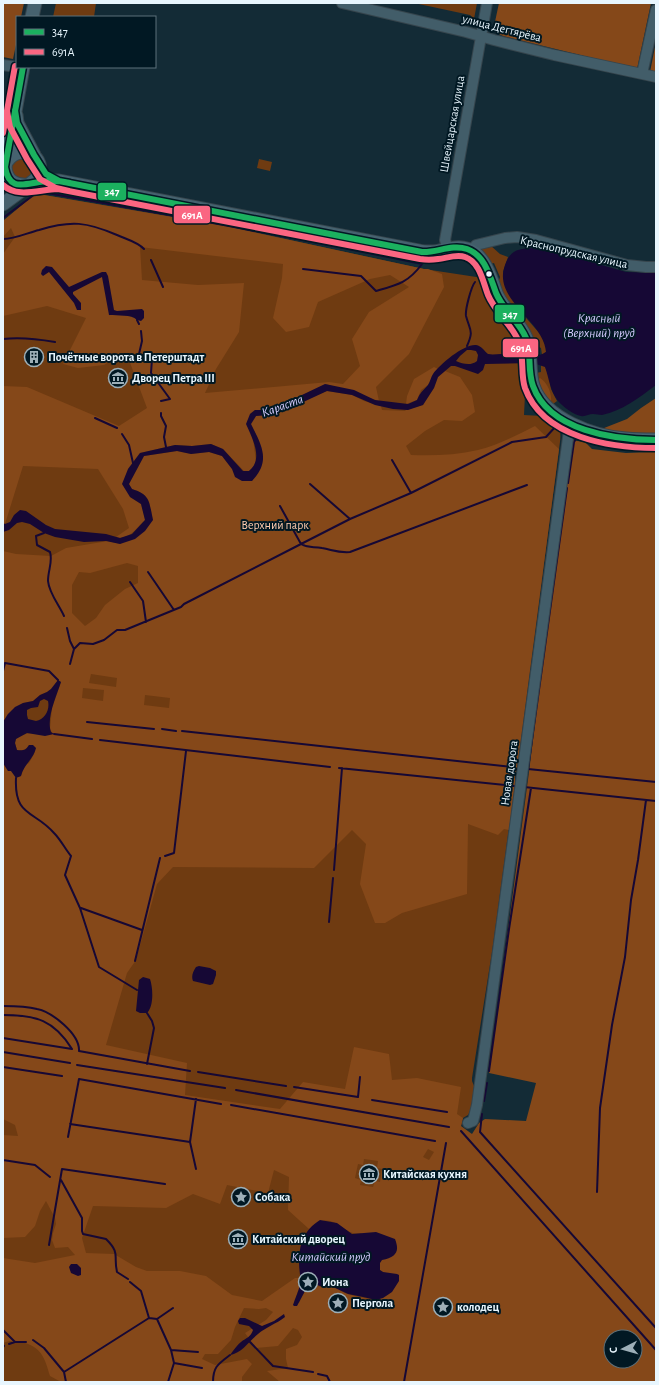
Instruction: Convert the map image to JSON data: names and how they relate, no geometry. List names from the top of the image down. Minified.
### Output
{"streets":{"street":["улица Дегтярёва","Швейцарская улица","Краснопрудская улица","Новая дорога"]},"crossings":[["улица Дегтярёва","Швейцарская улица"]],"water":["Красный (Верхний) пруд","Караста","Китайский пруд"],"parks":["Верхний парк"],"places":{"building":["Почётные ворота в Петерштадт"],"museum":["Дворец Петра III","Китайская кухня","Китайский дворец"],"place":["Собака","Иона","Пергола","колодец"]},"lines":["transit line 691А","transit line 347"],"legend":["347","691А"],"north":"left"}
